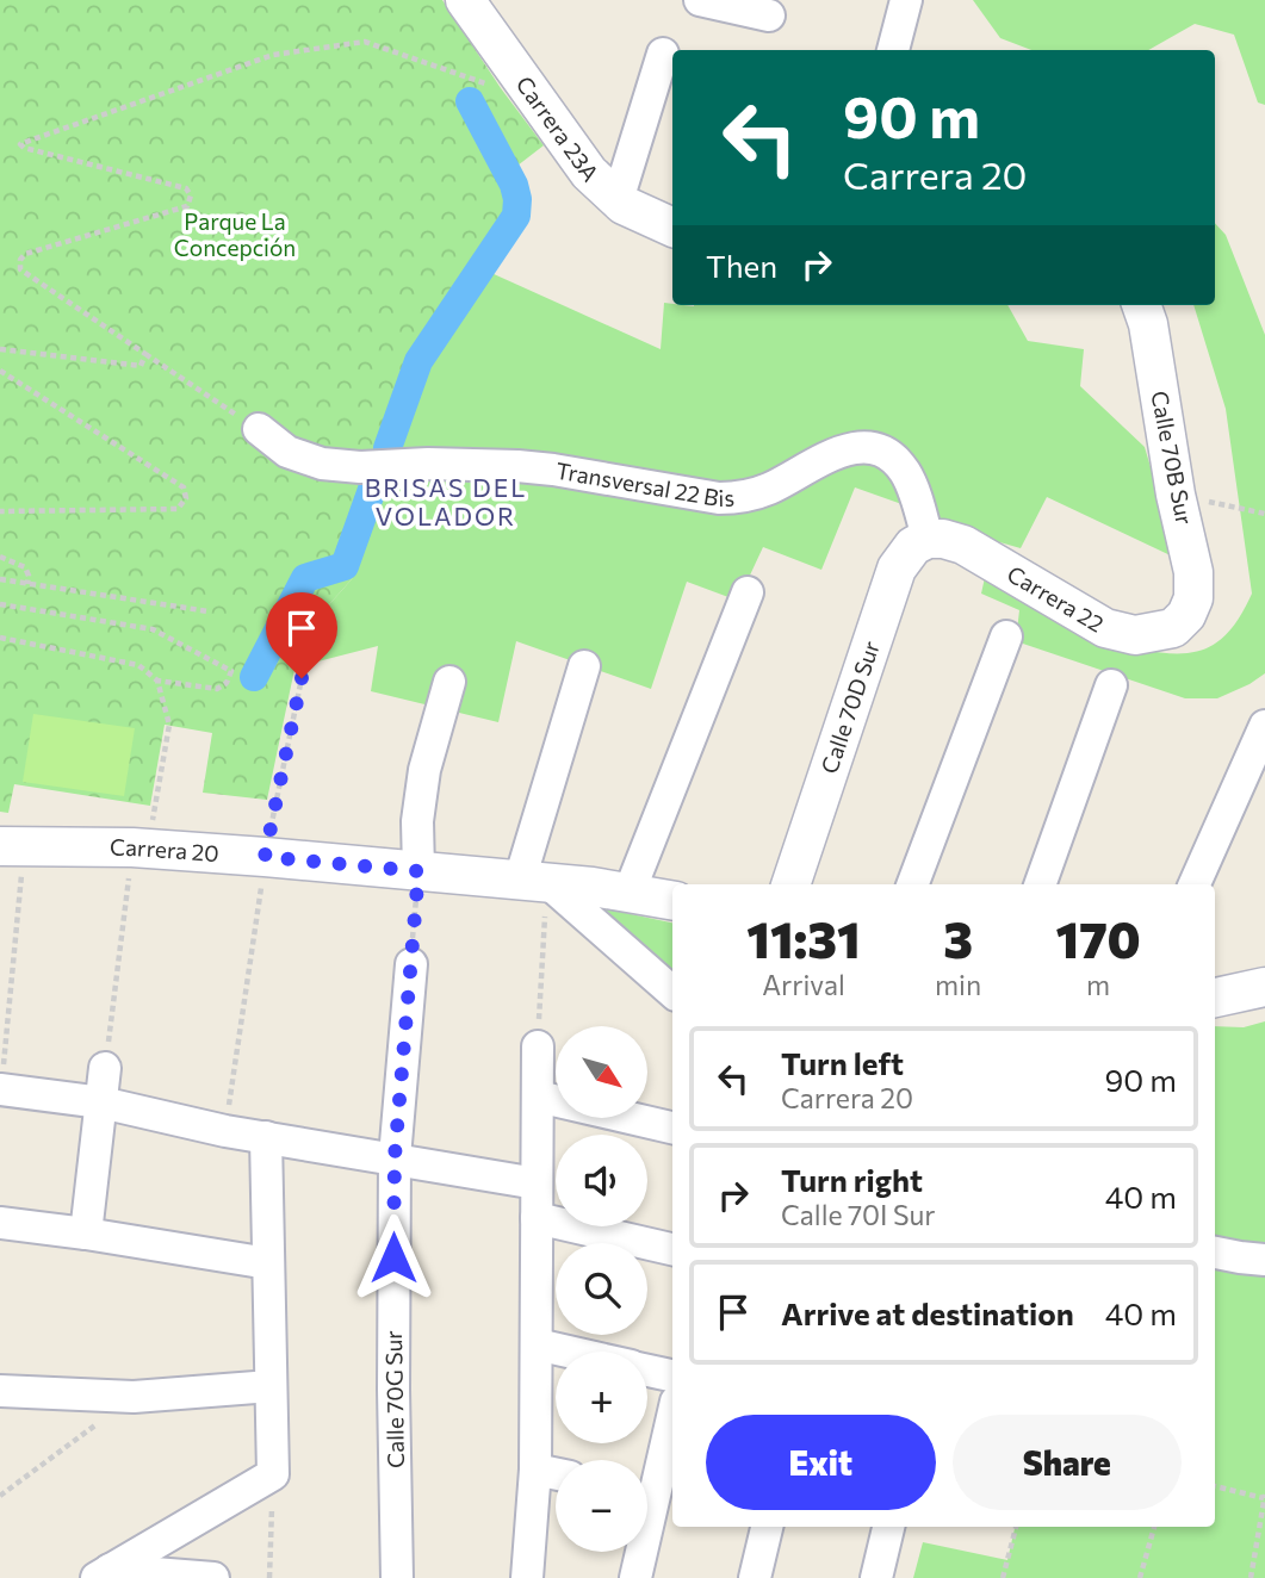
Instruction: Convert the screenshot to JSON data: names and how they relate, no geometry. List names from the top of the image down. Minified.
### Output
{"streets":{"street":["Carrera 23A","Calle 70B Sur","Transversal 22 Bis","Carrera 22","Calle 70D Sur","Carrera 20","Calle 70G Sur"]},"crossings":[["Calle 70B Sur","Carrera 22"],["Transversal 22 Bis","Carrera 22"],["Transversal 22 Bis","Calle 70D Sur"],["Carrera 22","Calle 70D Sur"]],"districts":["BRISAS DEL VOLADOR"],"parks":["Parque La Concepción"],"north":"bottom right","page":{"turn":["90 m","Carrera 20"],"then":"Then","eta":["11:31","Arrival","3","min","170","m"],"map_buttons":["+","−"],"list":[{"name":"Turn left","note":"Carrera 20","value":"90 m"},{"name":"Turn right","note":"Calle 70I Sur","value":"40 m"},{"name":"Arrive at destination","value":"40 m"}],"buttons":["Exit","Share"]}}
